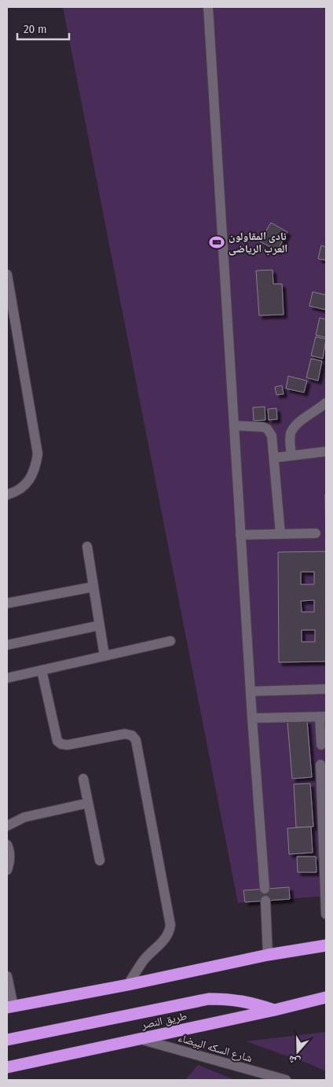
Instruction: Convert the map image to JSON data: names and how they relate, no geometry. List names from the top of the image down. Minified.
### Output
{"streets":{"highway":["طريق النصر"],"street":["شارع السكه البيضاء"]},"crossings":[["طريق النصر","شارع السكه البيضاء"]],"places":{"sports":["نادى المقاولون العرب الرياضى"]},"scale_bar":"20 m","north":"bottom"}
